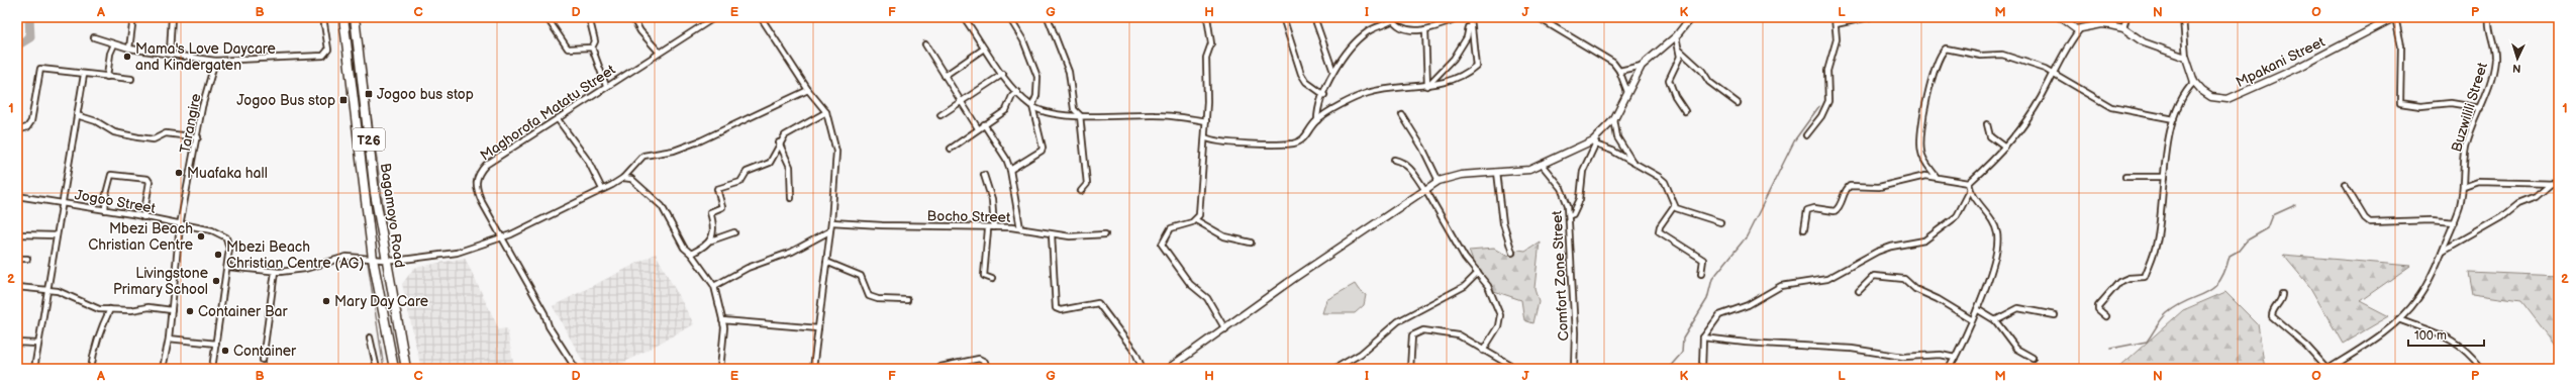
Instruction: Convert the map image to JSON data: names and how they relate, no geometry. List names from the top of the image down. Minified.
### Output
{"streets":{"highway":["T26","Bagamoyo Road"],"street":["Mpakani Street","Buzwilili Street","Maghorofa Matatu Street","Tarangire","Jogoo Street","Bocho Street","Comfort Zone Street"]},"crossings":[["Tarangire","Jogoo Street"]],"places":{"other":["Mama's Love Daycare and Kindergaten","Muafaka hall","Mbezi Beach Christian Centre","Mbezi Beach Christian Centre (AG)","Livingstone Primary School","Mary Day Care","Container Bar","Container"],"transit":["Jogoo bus stop","Jogoo Bus stop"]},"scale_bar":"100 m","north":"bottom","grid":{"columns":["A","B","C","D","E","F","G","H","I","J","K","L","M","N","O","P"],"rows":["1","2"]}}
